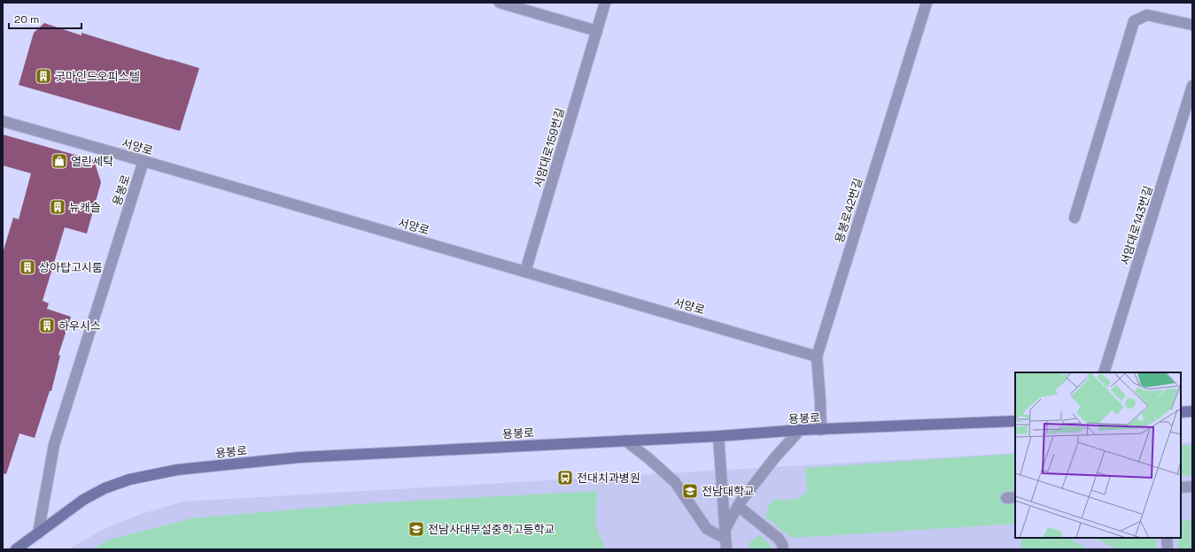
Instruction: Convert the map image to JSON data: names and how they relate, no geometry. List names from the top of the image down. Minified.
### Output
{"streets":{"main road":["용봉로"],"street":["서양로","서암대로159번길","용봉로42번길","서암대로143번길"]},"crossings":[["서양로","서암대로159번길"],["서양로","용봉로"],["서양로","용봉로42번길"],["용봉로","용봉로42번길"]],"places":{"building":["굿마인드오피스텔","뉴캐슬","상아탑고시룸","하우시스"],"shop":["열린세탁"],"bus stop":["전대치과병원"],"school or university":["전남대학교","전남사대부설중학고등학교"]},"scale_bar":"20 m"}
